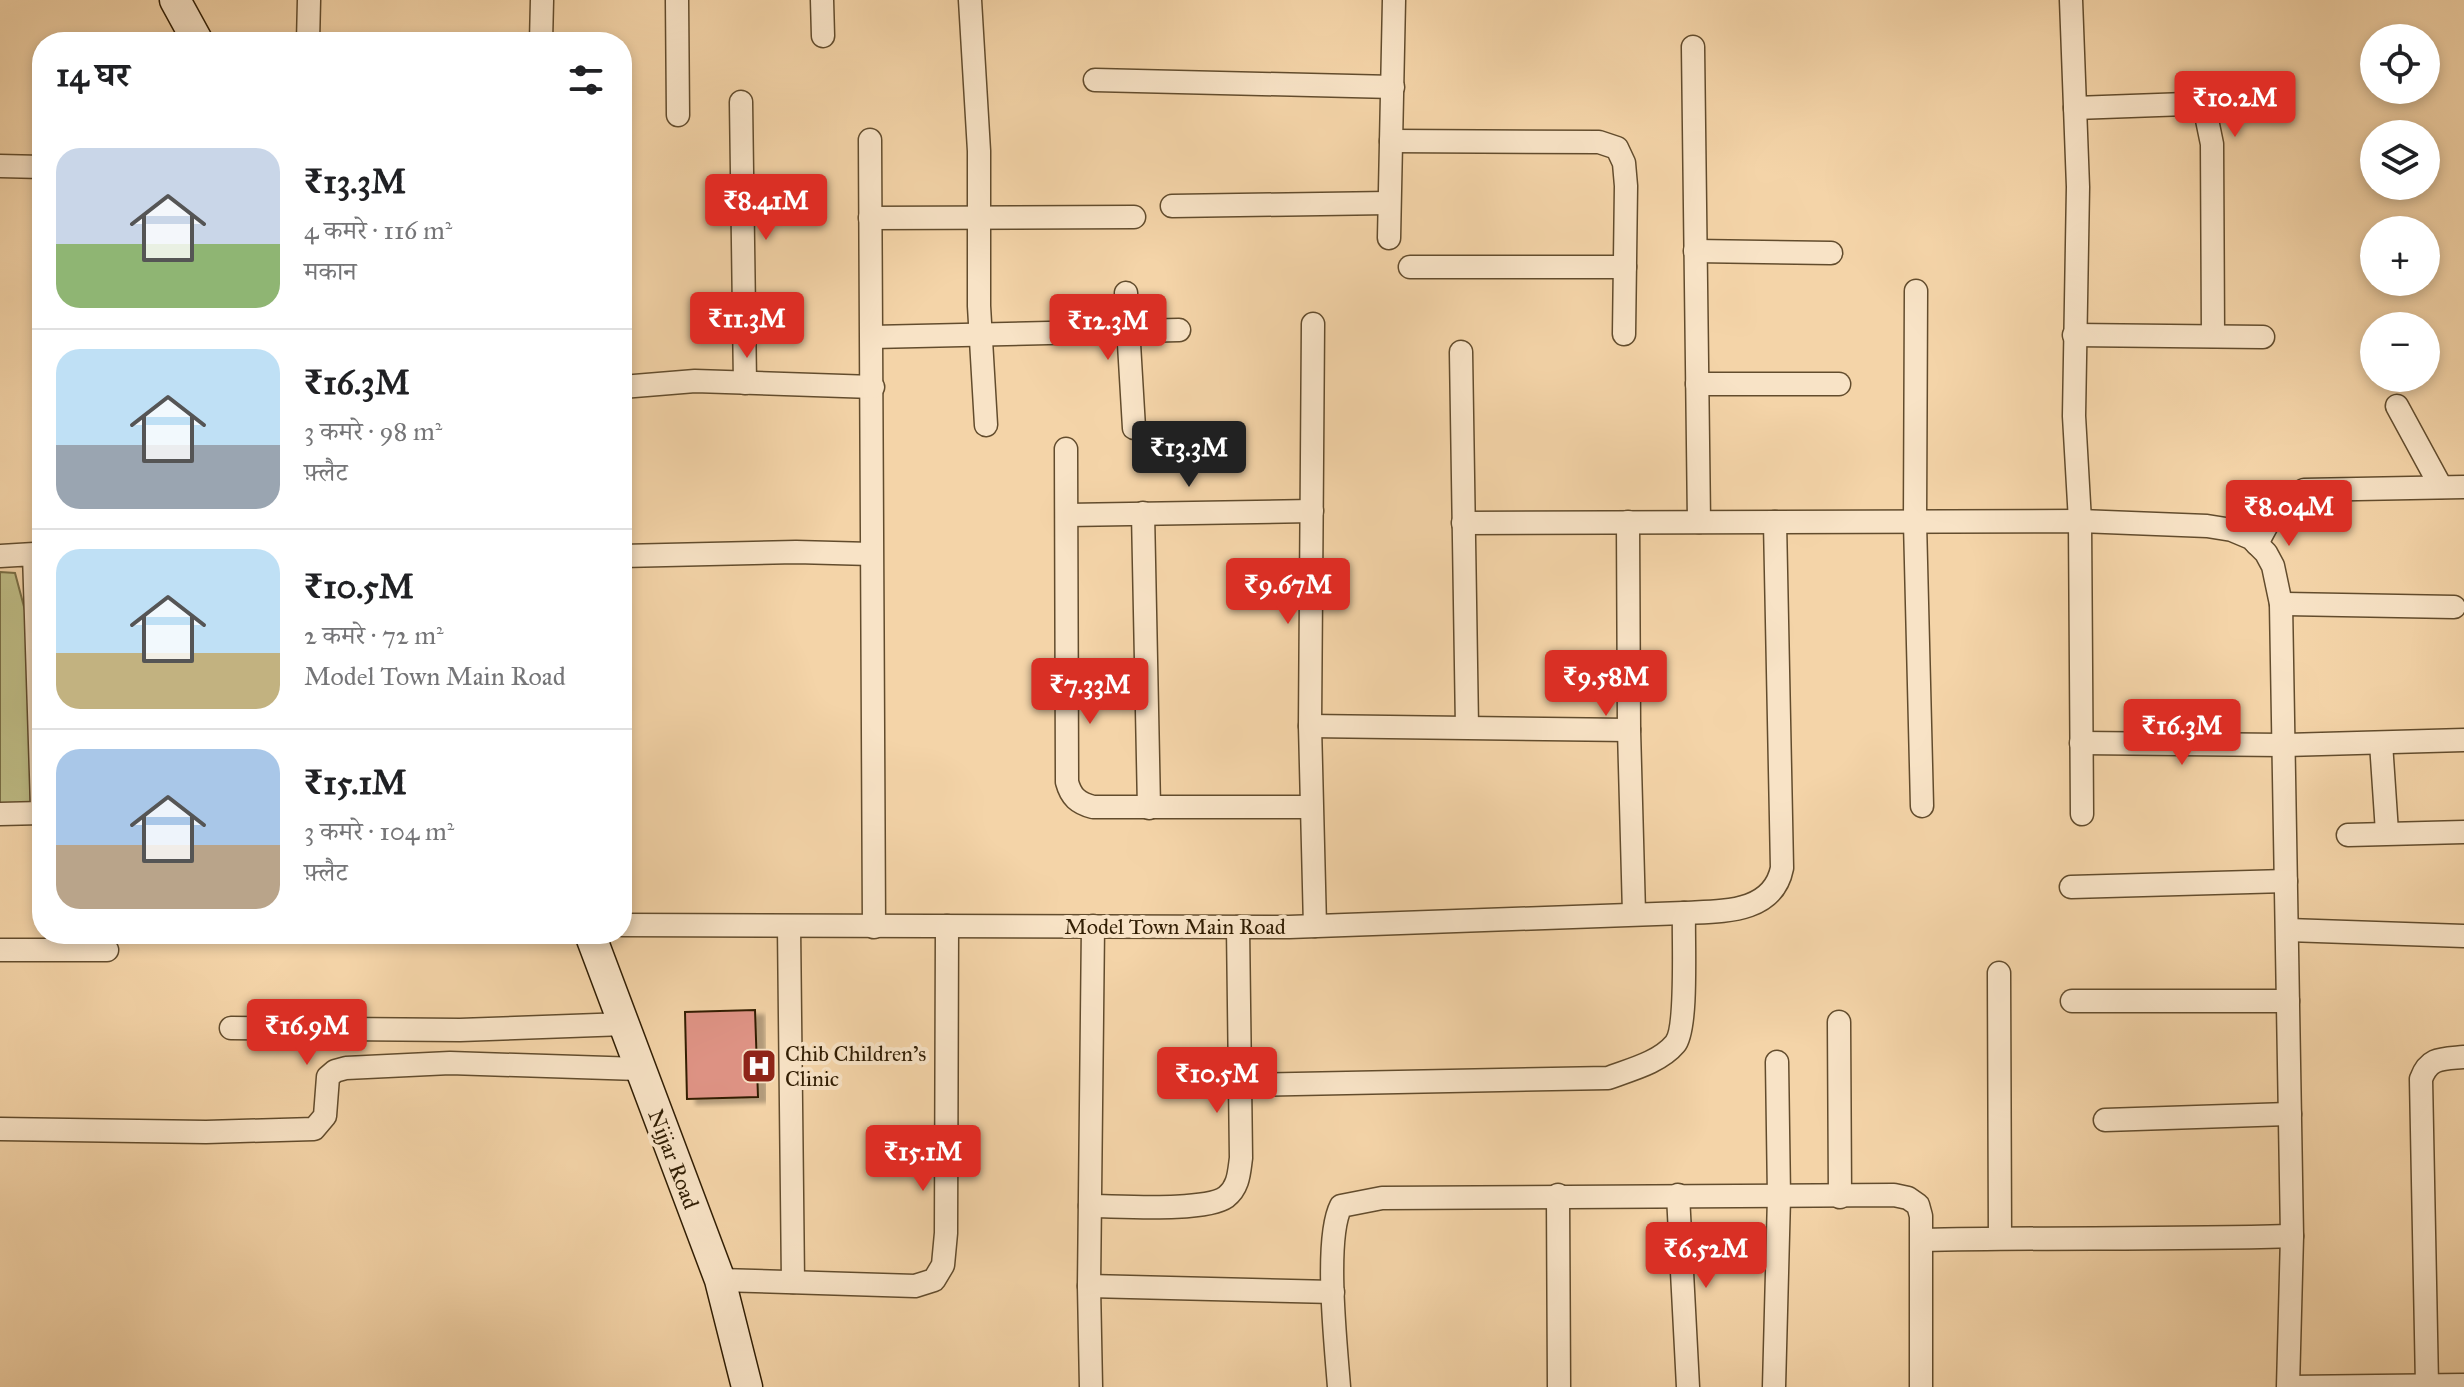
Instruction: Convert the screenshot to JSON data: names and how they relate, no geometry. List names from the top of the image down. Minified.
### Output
{"streets":{"street":["Model Town Main Road","Nijjar Road"]},"places":{"hospital":["Chib Children's Clinic"]},"page":{"map_buttons":["+","−"],"heading":"14 घर","price":["₹10.2M","₹8.41M","₹11.3M","₹12.3M","₹13.3M","₹8.04M","₹9.67M","₹9.58M","₹7.33M","₹16.3M","₹16.9M","₹10.5M","₹15.1M","₹6.52M"],"list":[{"name":"₹13.3M","note":"4 कमरे · 116 m² · मकान"},{"name":"₹16.3M","note":"3 कमरे · 98 m² · फ़्लैट"},{"name":"₹10.5M","note":"2 कमरे · 72 m² · Model Town Main Road"},{"name":"₹15.1M","note":"3 कमरे · 104 m² · फ़्लैट"}]}}
